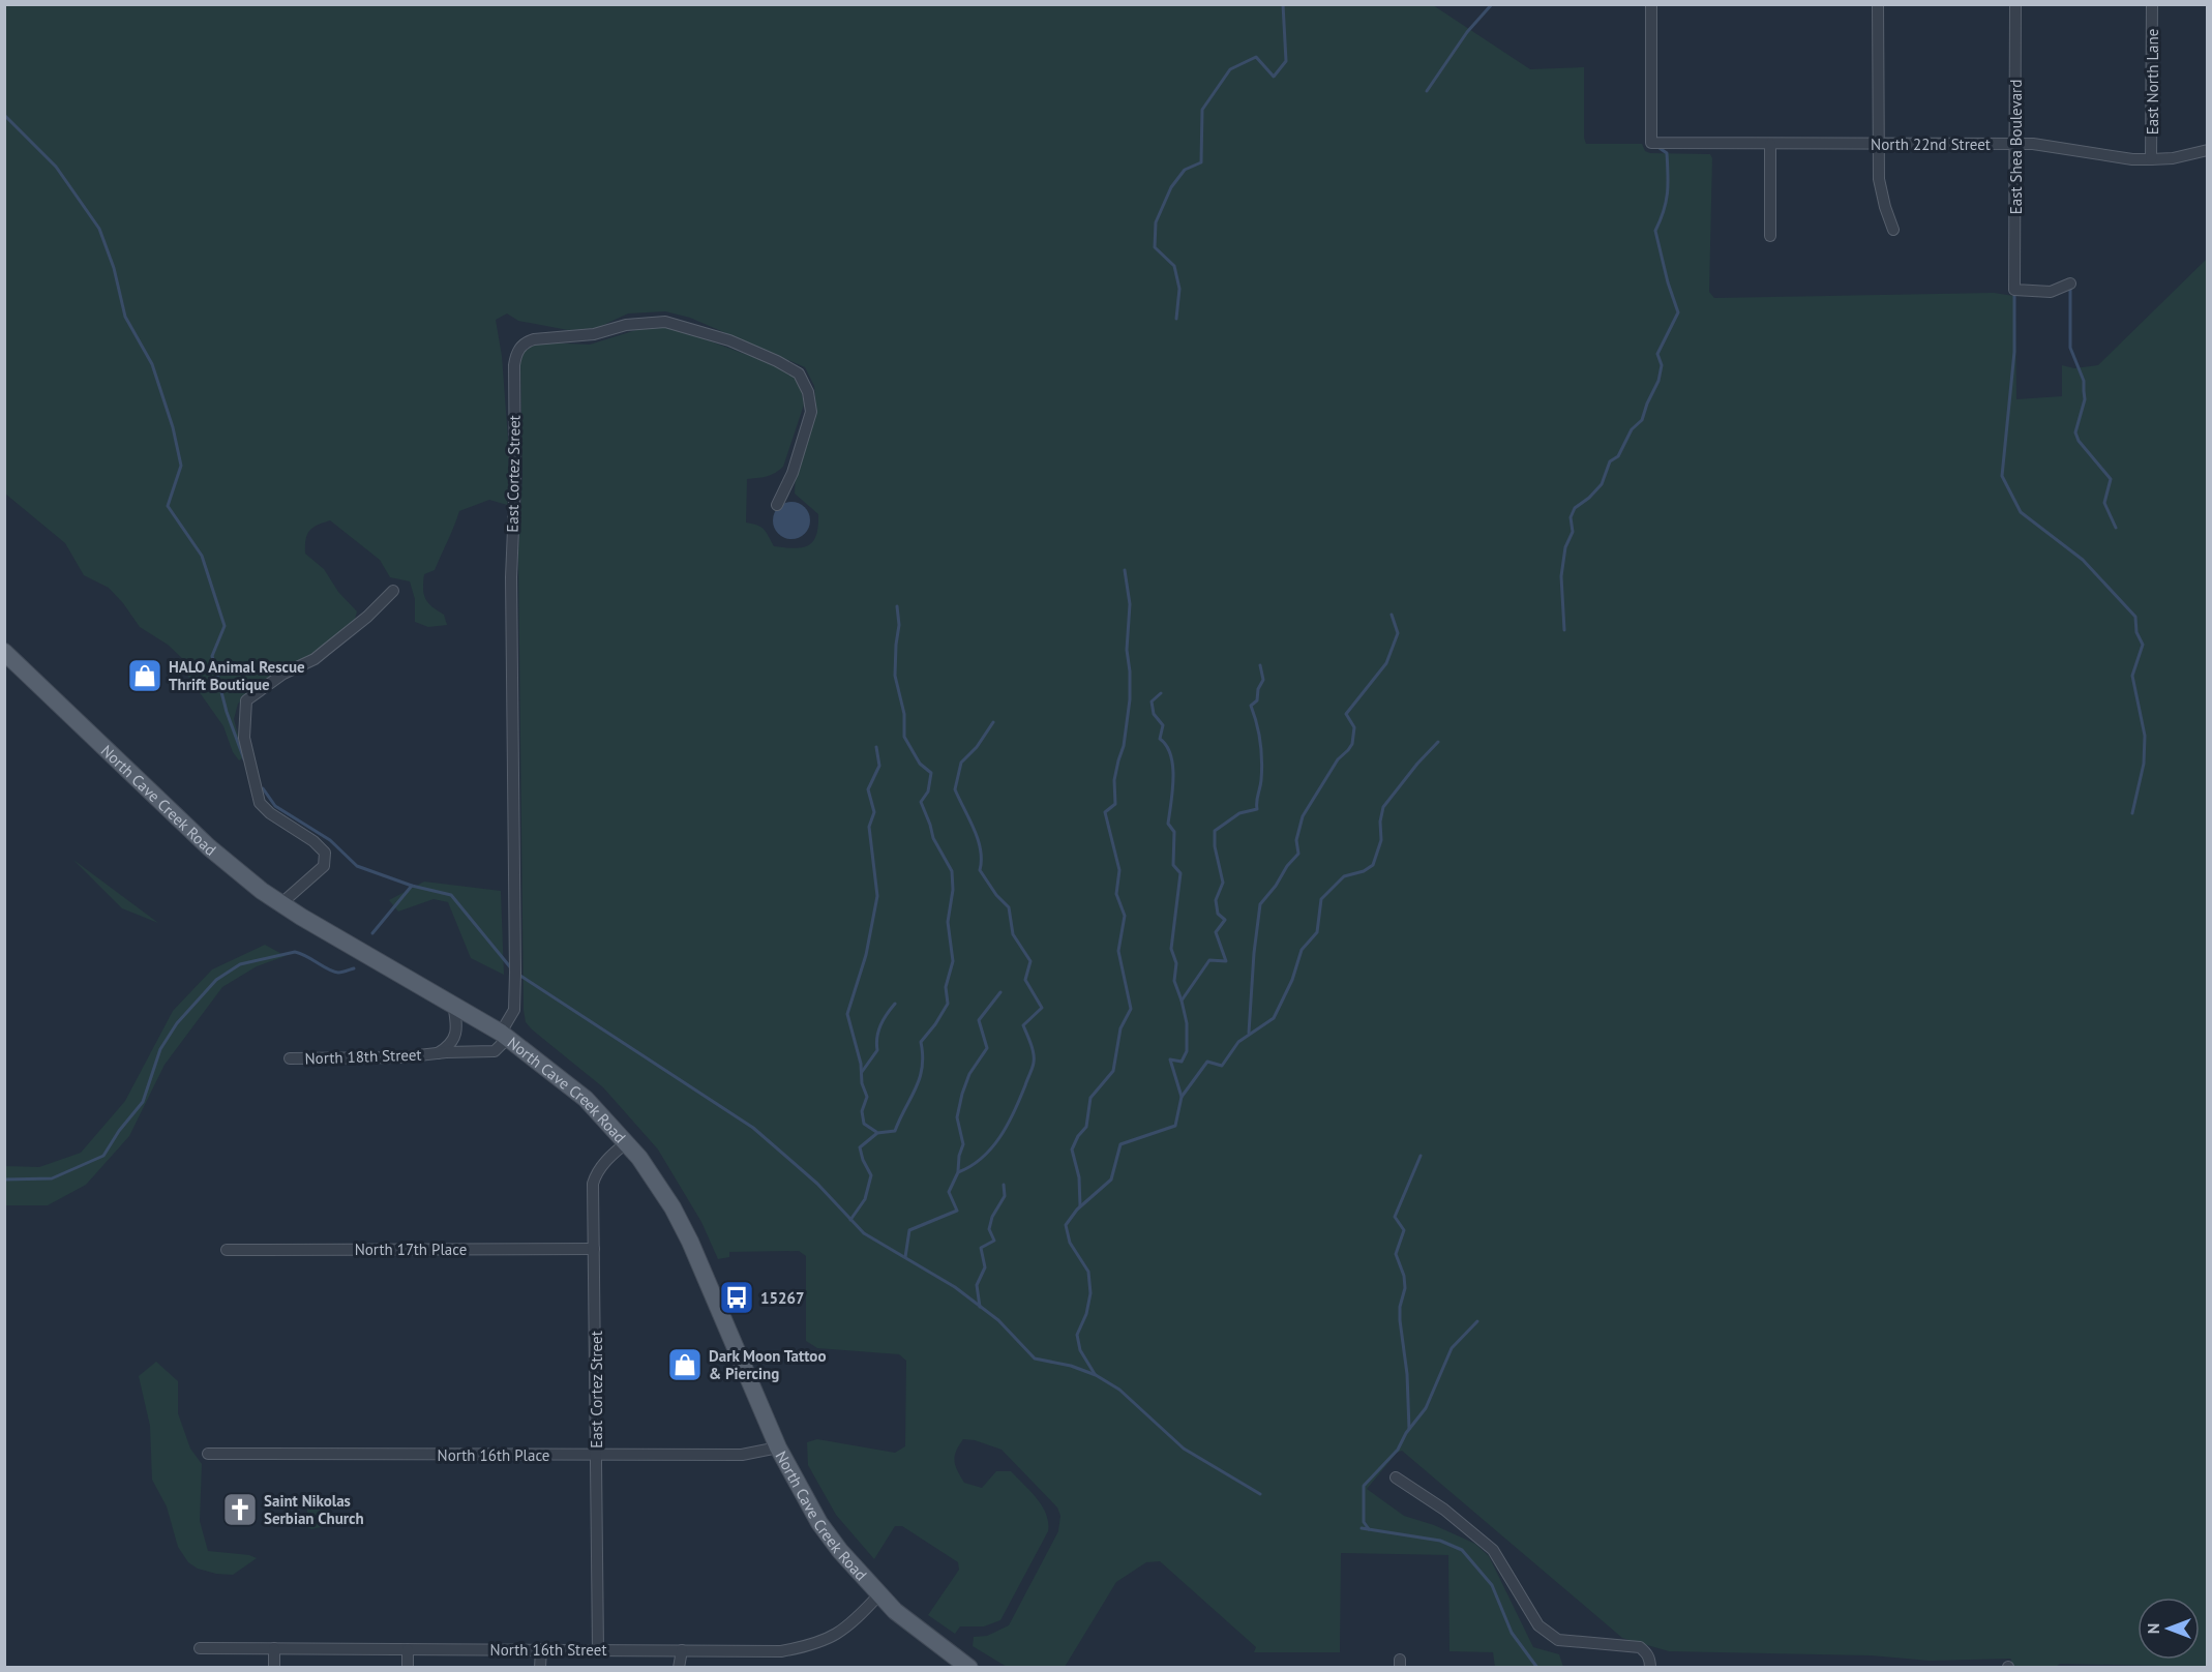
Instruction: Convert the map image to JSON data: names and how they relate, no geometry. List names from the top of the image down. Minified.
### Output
{"streets":{"main road":["North Cave Creek Road"],"street":["East North Lane","North 22nd Street","East Shea Boulevard","East Cortez Street","North 18th Street","North 17th Place","North 16th Place","North 16th Street"]},"crossings":[["East North Lane","North 22nd Street"],["North 22nd Street","East Shea Boulevard"],["East Cortez Street","North Cave Creek Road"],["East Cortez Street","North 18th Street"],["East Cortez Street","North 17th Place"],["East Cortez Street","North 16th Place"],["East Cortez Street","North 16th Street"],["North Cave Creek Road","North 18th Street"],["North Cave Creek Road","North 16th Place"],["North Cave Creek Road","North 16th Street"]],"places":{"shop":["HALO Animal Rescue Thrift Boutique","Dark Moon Tattoo & Piercing"],"bus stop":["15267"],"church":["Saint Nikolas Serbian Church"]},"north":"left"}
